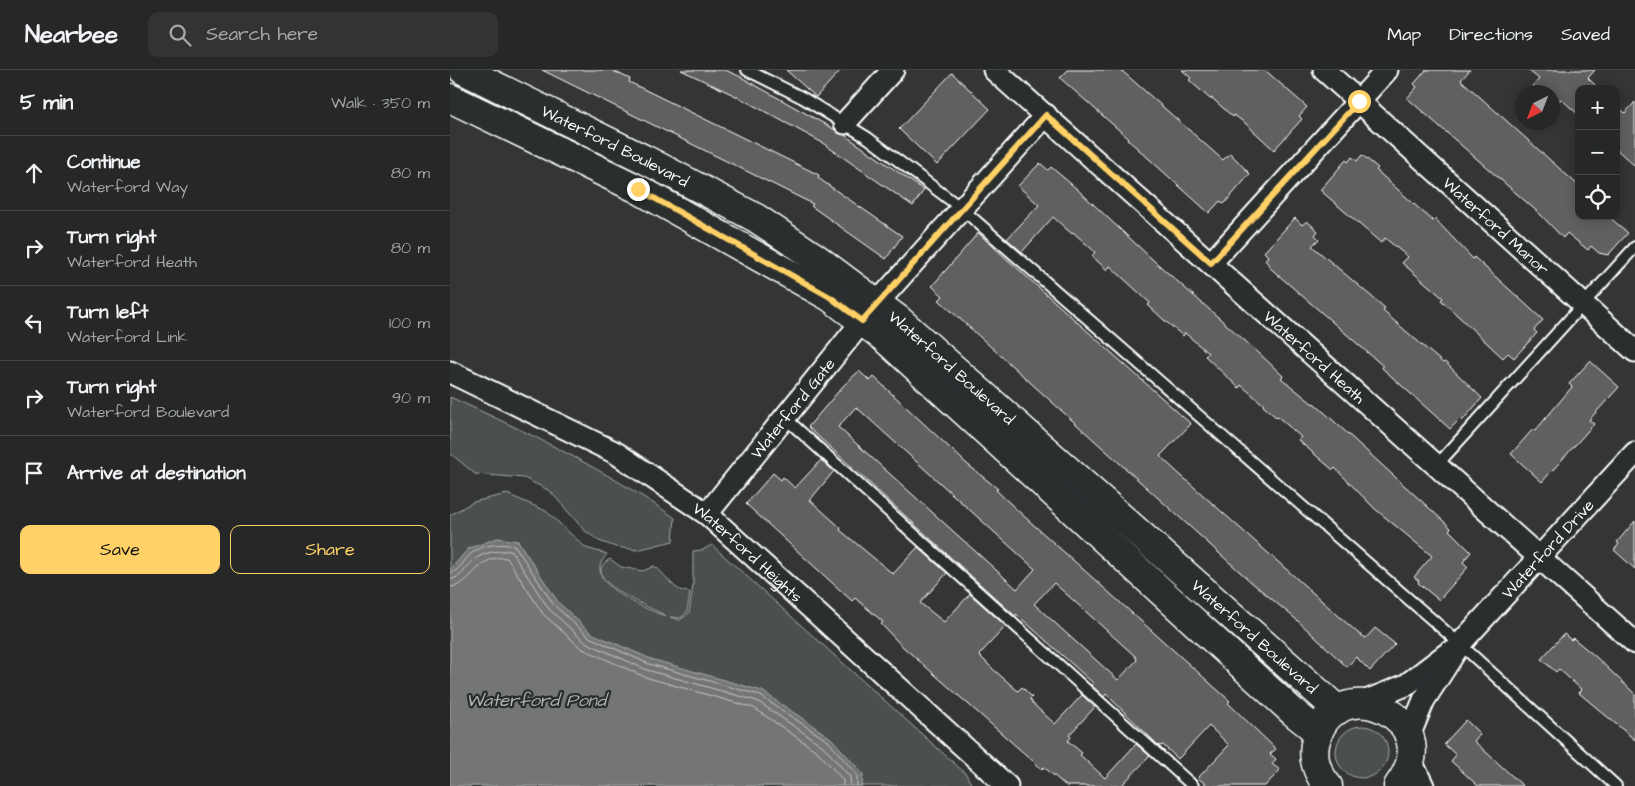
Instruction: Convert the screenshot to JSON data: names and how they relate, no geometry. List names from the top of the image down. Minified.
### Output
{"streets":{"street":["Waterford Boulevard","Waterford Manor","Waterford Heath","Waterford Gate","Waterford Drive","Waterford Heights"]},"crossings":[["Waterford Boulevard","Waterford Gate"],["Waterford Boulevard","Waterford Drive"],["Waterford Heath","Waterford Gate"],["Waterford Heath","Waterford Drive"],["Waterford Gate","Waterford Heights"]],"water":["Waterford Pond"],"north":"bottom left","page":{"header":"Nearbee","search":"Search here","nav":["Map","Directions","Saved"],"heading":["5 min","Walk · 350 m"],"map_buttons":["+","−"],"list":[["Continue","Waterford Way","80 m"],["Turn right","Waterford Heath","80 m"],["Turn left","Waterford Link","100 m"],["Turn right","Waterford Boulevard","90 m"],"Arrive at destination"],"buttons":["Save","Share"]}}
